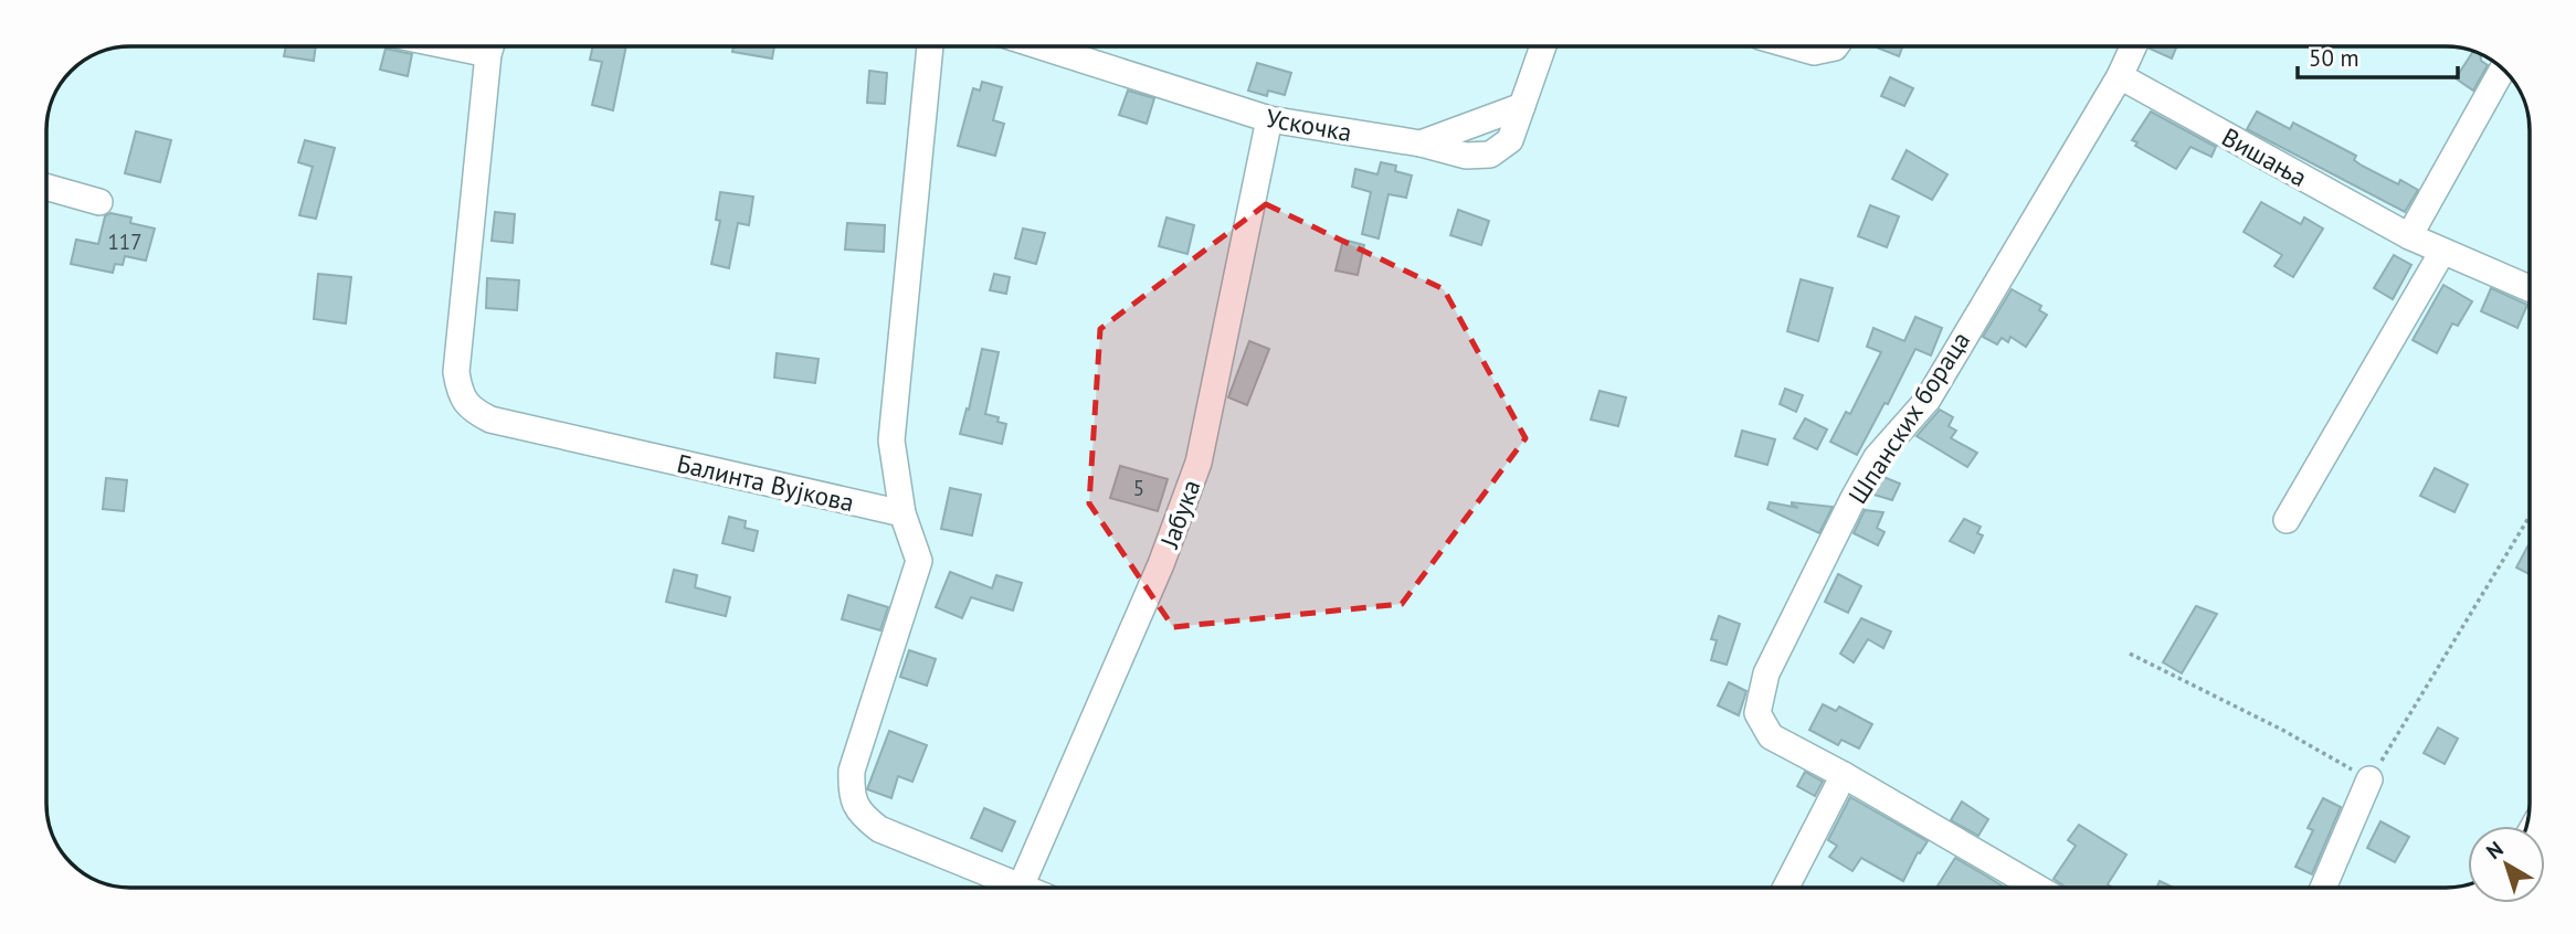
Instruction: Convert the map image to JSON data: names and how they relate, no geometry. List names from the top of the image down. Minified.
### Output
{"streets":{"street":["Ускочка","Вишања","Шпанских бораца","Балинта Вујкова","Јабука"]},"crossings":[["Ускочка","Јабука"],["Вишања","Шпанских бораца"]],"house_numbers":["117","5"],"scale_bar":"50 m","north":"top left"}
